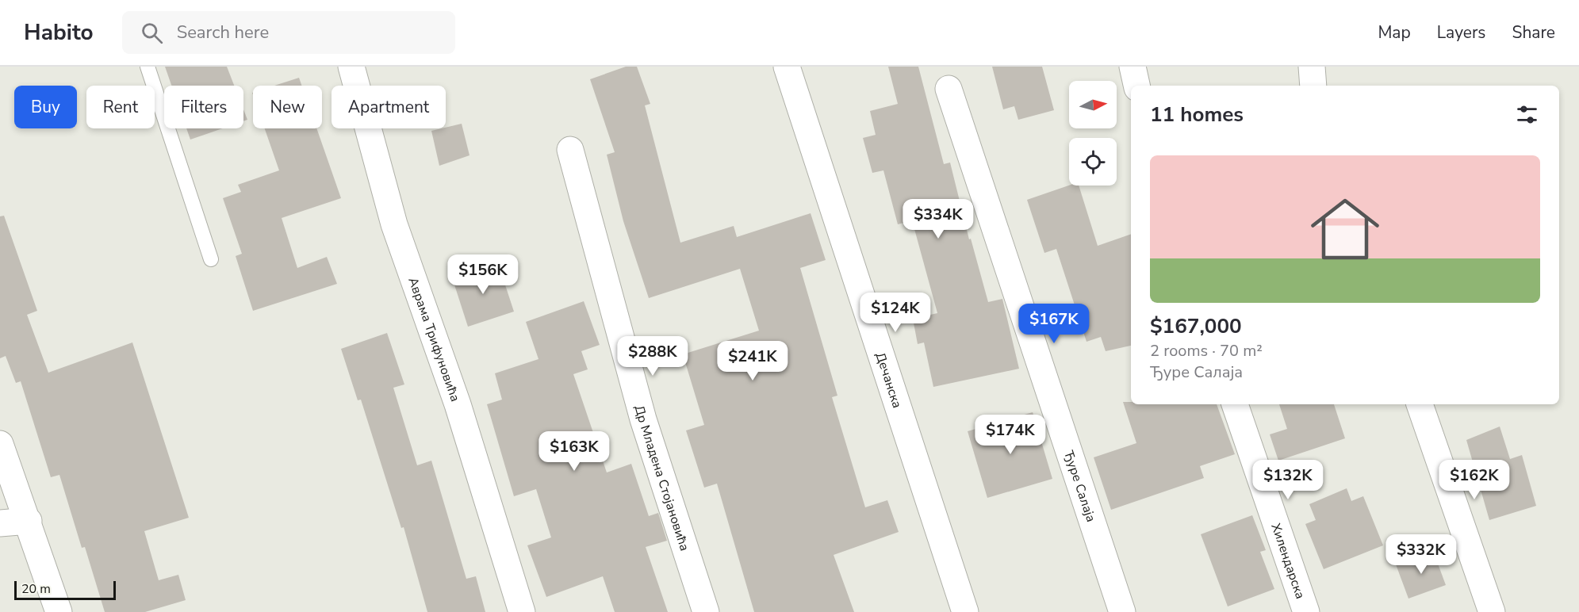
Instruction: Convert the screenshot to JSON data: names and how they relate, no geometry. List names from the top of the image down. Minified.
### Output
{"streets":{"street":["Аврама Трифуновића","Дечанска","Др Младена Стојановића","Ђуре Салаја","Хилендарска"]},"scale_bar":"20 m","north":"right","page":{"header":"Habito","search":"Search here","nav":["Map","Layers","Share"],"chip":["Buy","Rent","Filters","New","Apartment"],"heading":"11 homes","list":[{"name":"$167,000","note":"2 rooms · 70 m² · Ђуре Салаја"}],"price":["$334K","$156K","$124K","$167K","$288K","$241K","$174K","$163K","$132K","$162K","$332K"],"scale":"20 m"}}
